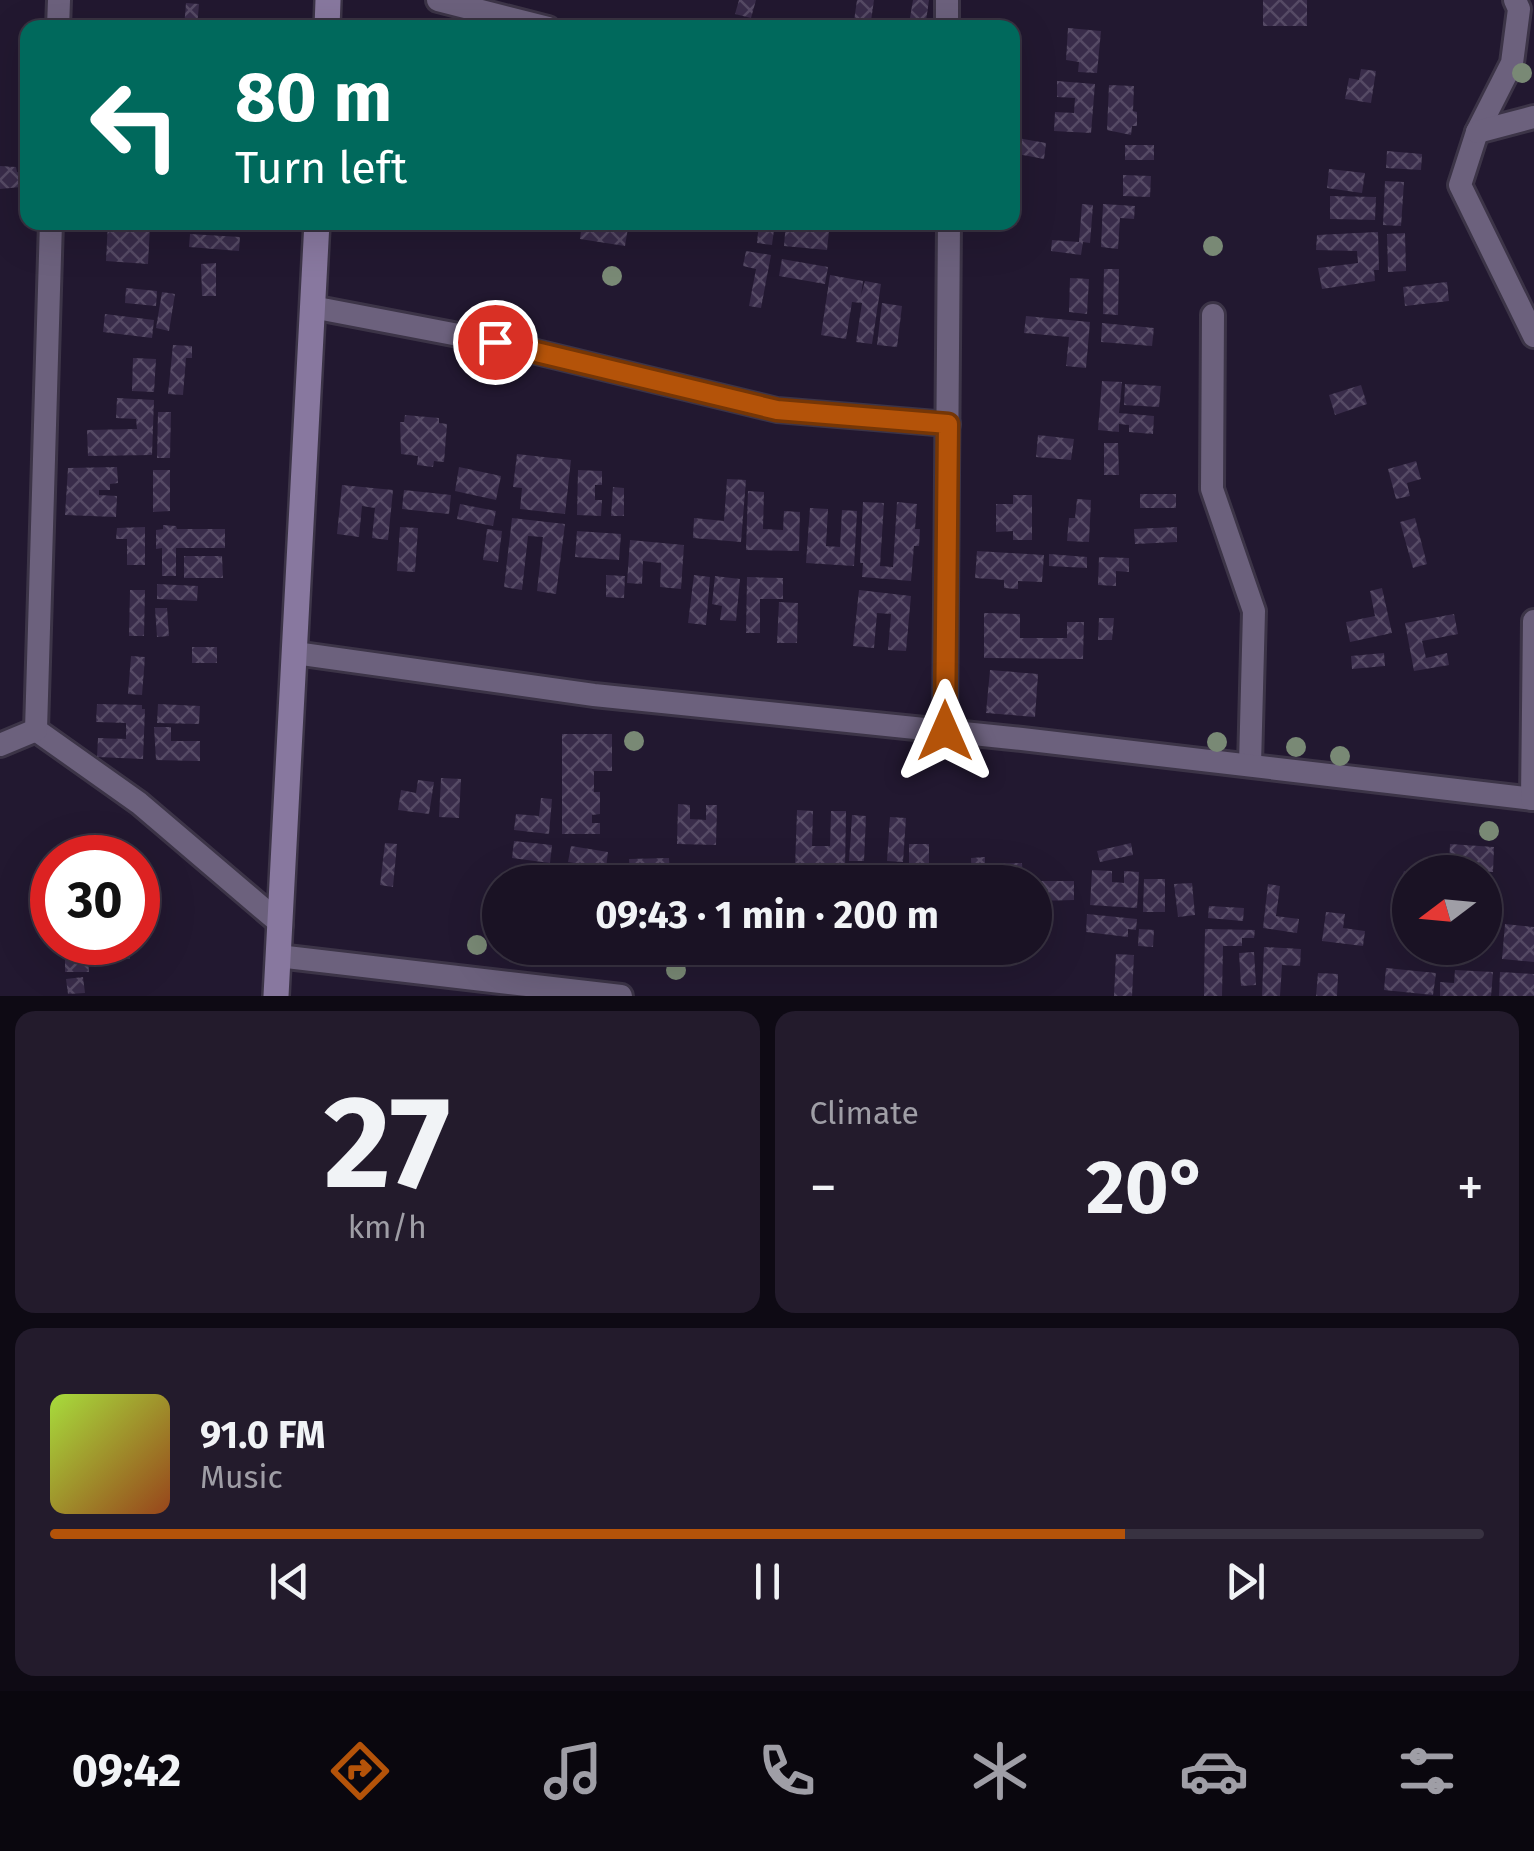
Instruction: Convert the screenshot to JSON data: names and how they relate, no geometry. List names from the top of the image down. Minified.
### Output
{"north":"left","page":{"turn":["80 m","Turn left"],"limit":"30","trip":"09:43 · 1 min · 200 m","tile":[["27","km/h"],"Climate"],"heat":["−","20°","+"],"song":["91.0 FM","Music"],"tabs":"09:42"}}
